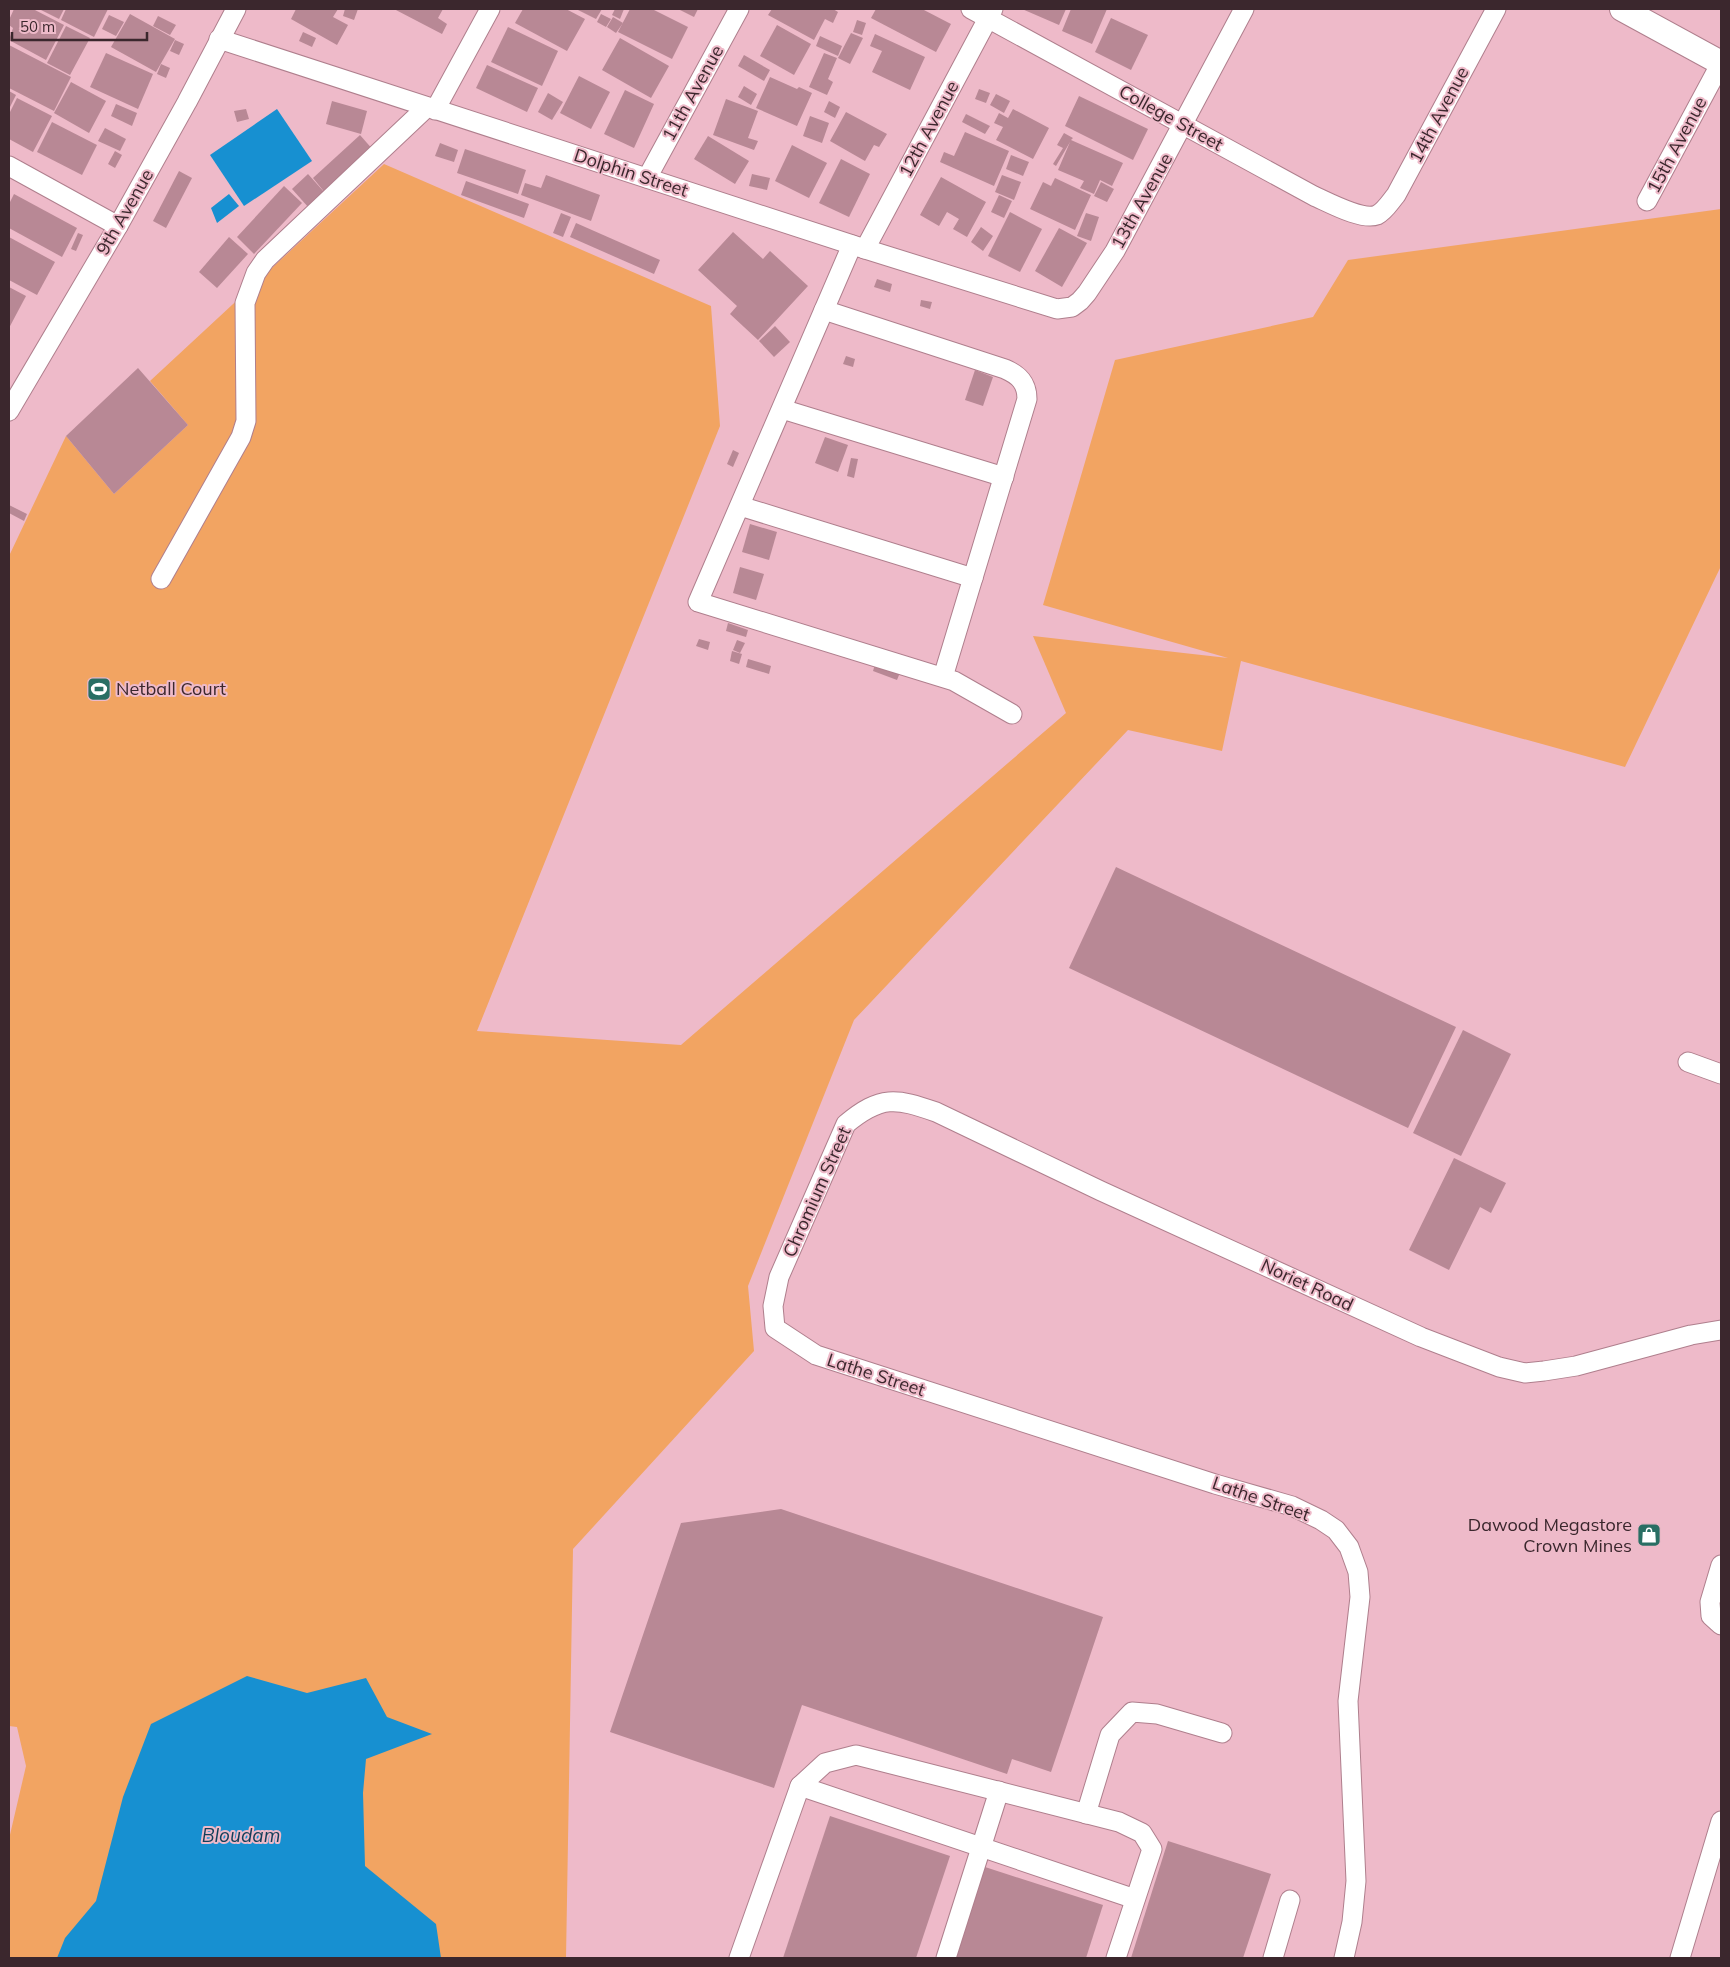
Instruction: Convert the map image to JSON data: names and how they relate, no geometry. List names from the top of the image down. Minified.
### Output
{"streets":{"street":["11th Avenue","14th Avenue","College Street","12th Avenue","15th Avenue","Dolphin Street","13th Avenue","9th Avenue","Chromium Street","Noriet Road","Lathe Street"]},"crossings":[["11th Avenue","Dolphin Street"],["14th Avenue","College Street"],["College Street","12th Avenue"],["College Street","13th Avenue"],["12th Avenue","Dolphin Street"],["Dolphin Street","13th Avenue"],["Dolphin Street","9th Avenue"],["Chromium Street","Noriet Road"],["Chromium Street","Lathe Street"]],"water":["Bloudam"],"places":{"sports":["Netball Court"],"shop":["Dawood Megastore Crown Mines"]},"scale_bar":"50 m"}
